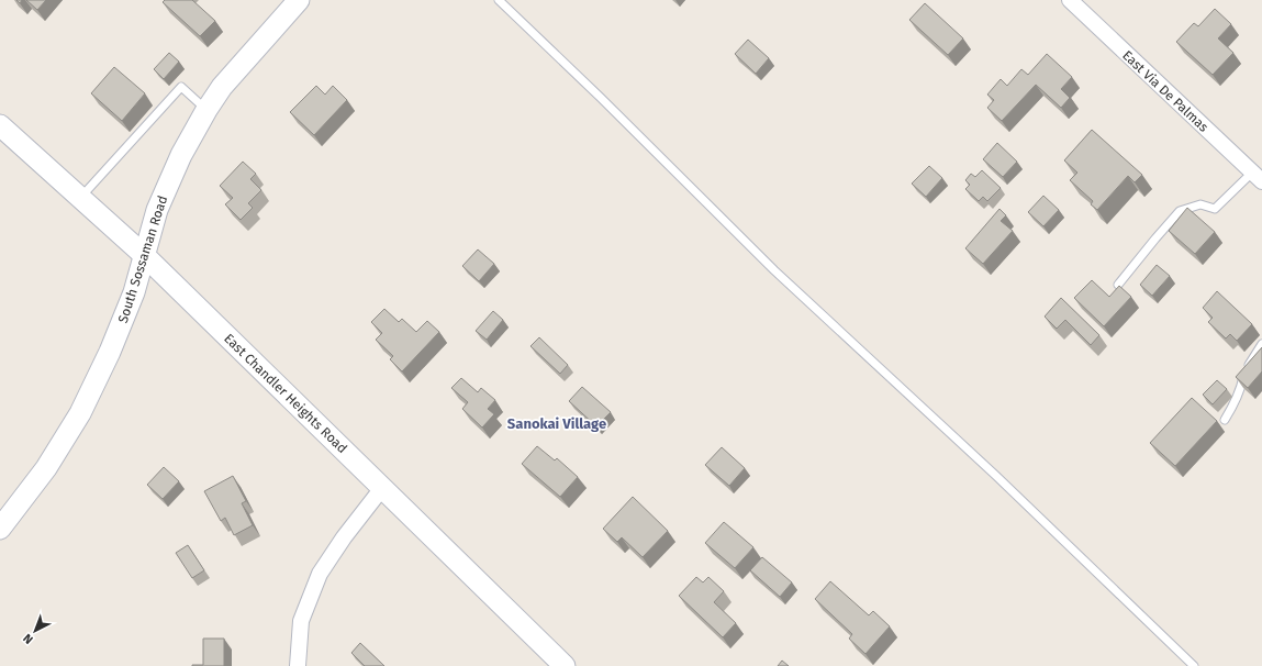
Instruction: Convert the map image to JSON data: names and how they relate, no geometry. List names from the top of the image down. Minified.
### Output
{"streets":{"main road":["South Sossaman Road","East Chandler Heights Road"],"street":["East Via De Palmas"]},"crossings":[["South Sossaman Road","East Chandler Heights Road"]],"districts":["Sanokai Village"],"north":"bottom left"}
